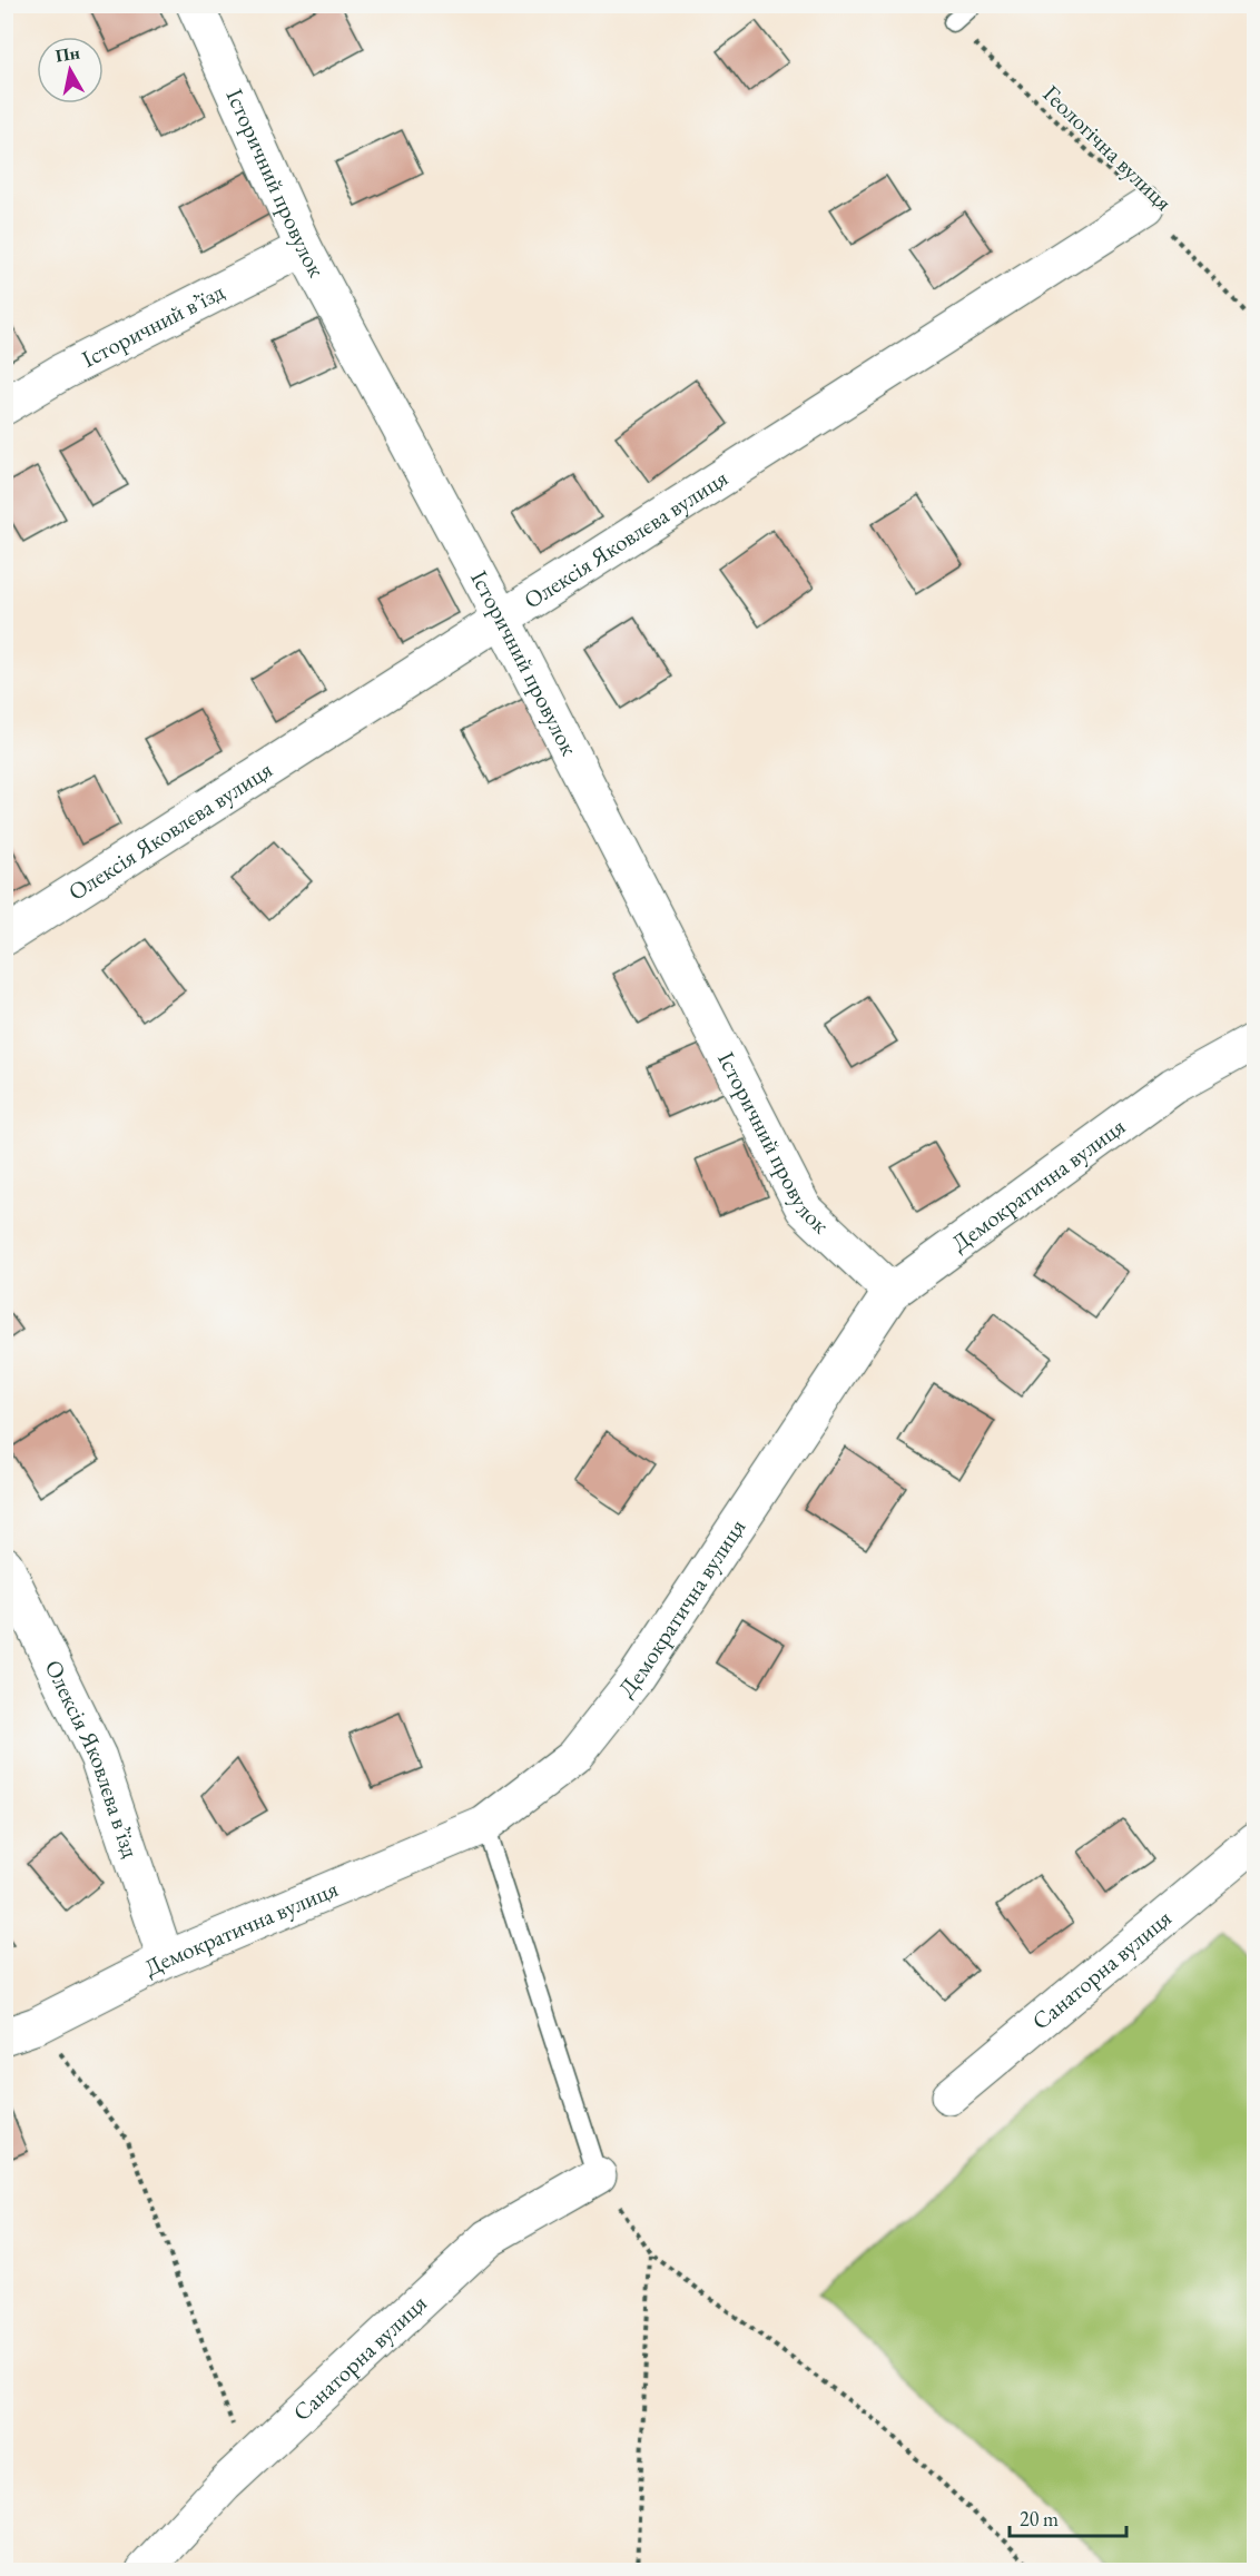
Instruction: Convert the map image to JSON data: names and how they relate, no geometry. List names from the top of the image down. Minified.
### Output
{"streets":{"street":["Історичний провулок","Історичний в’їзд","Олексія Яковлєва вулиця","Демократична вулиця","Олексія Яковлєва в’їзд","Санаторна вулиця"],"path":["Геологічна вулиця"]},"crossings":[["Геологічна вулиця","Олексія Яковлєва вулиця"],["Історичний провулок","Історичний в’їзд"],["Історичний провулок","Олексія Яковлєва вулиця"],["Історичний провулок","Демократична вулиця"],["Демократична вулиця","Олексія Яковлєва в’їзд"]],"scale_bar":"20 m","north":"top"}
